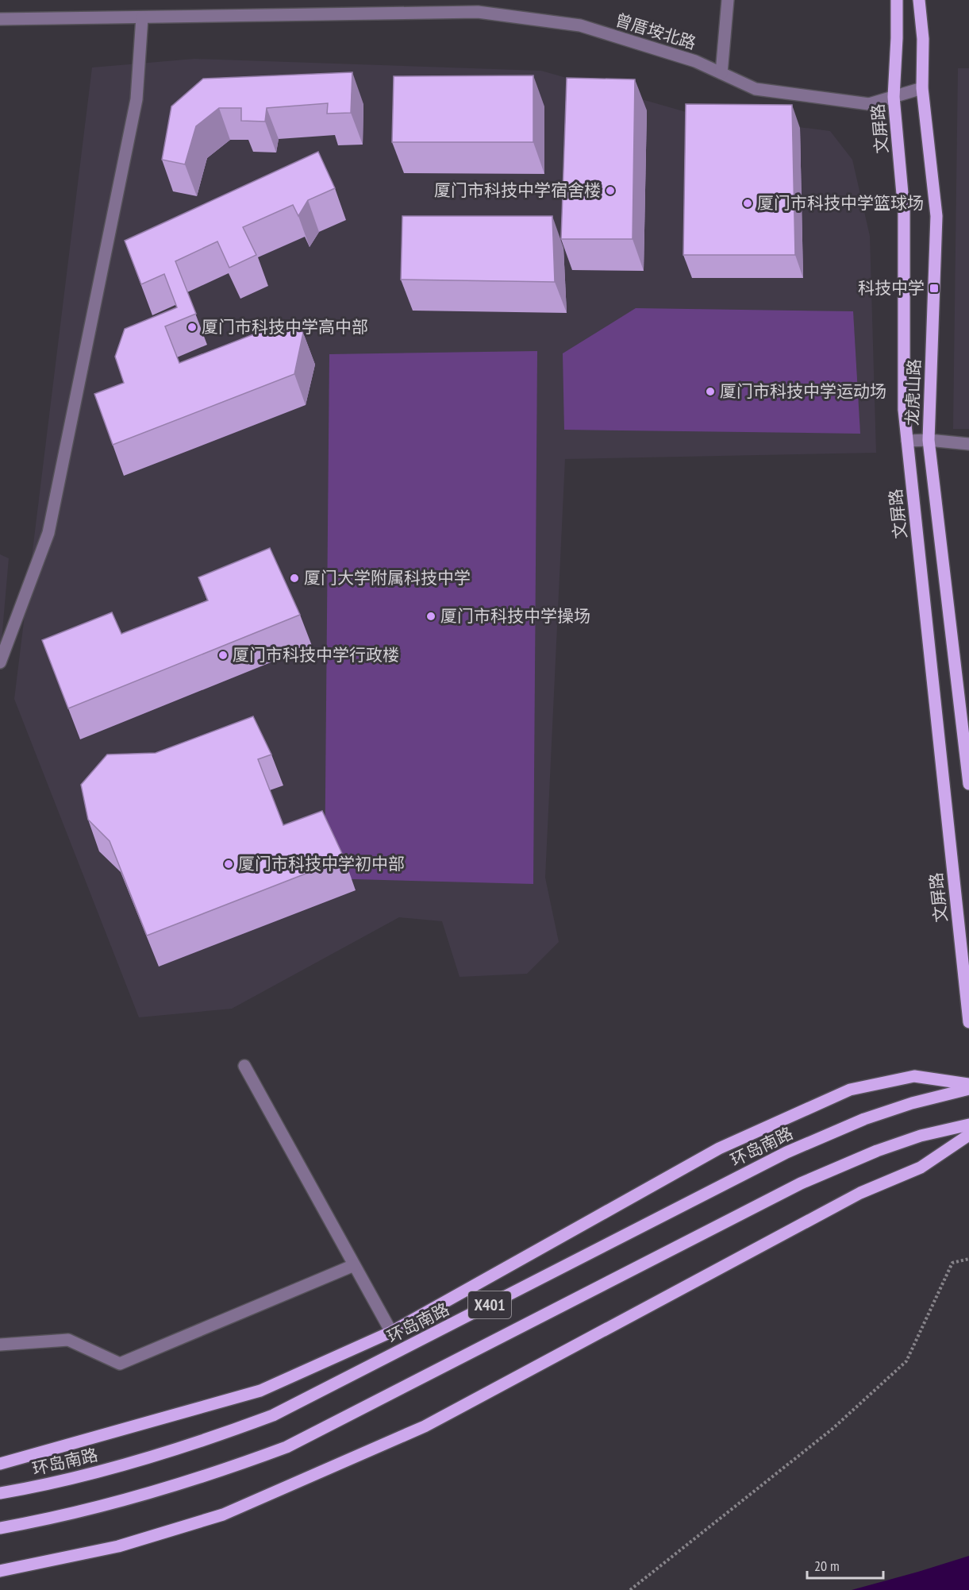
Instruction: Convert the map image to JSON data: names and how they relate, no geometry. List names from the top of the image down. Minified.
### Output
{"streets":{"main road":["文屏路","龙虎山路","环岛南路","X401"],"street":["曾厝垵北路"]},"crossings":[["曾厝垵北路","文屏路"],["曾厝垵北路","龙虎山路"]],"places":{"other":["厦门市科技中学宿舍楼","厦门市科技中学篮球场","厦门市科技中学高中部","厦门市科技中学运动场","厦门大学附属科技中学","厦门市科技中学操场","厦门市科技中学行政楼","厦门市科技中学初中部"],"transit":["科技中学"]},"scale_bar":"20 m"}
